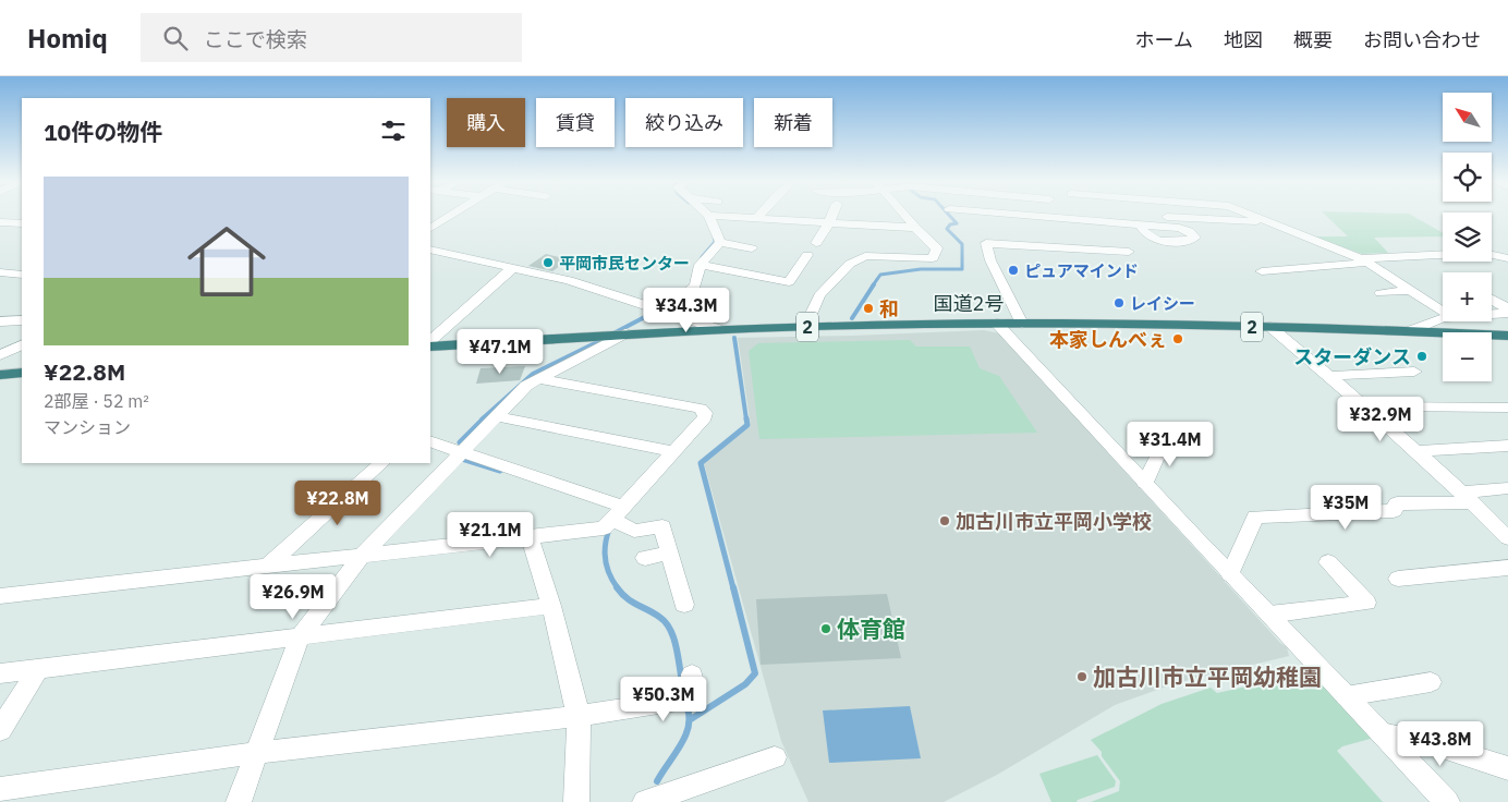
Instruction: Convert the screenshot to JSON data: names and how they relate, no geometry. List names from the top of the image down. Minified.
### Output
{"streets":{"highway":["国道2号","2"]},"places":["平岡市民センター","ピュアマインド","レイシー","和","本家しんべぇ","スターダンス","加古川市立平岡小学校","体育館","加古川市立平岡幼稚園"],"north":"top left","page":{"header":"Homiq","search":"ここで検索","nav":["ホーム","地図","概要","お問い合わせ"],"map_buttons":["+","−"],"chip":["購入","賃貸","絞り込み","新着"],"heading":"10件の物件","list":[{"name":"¥22.8M","note":"2部屋 · 52 m² · マンション"}],"price":["¥34.3M","¥47.1M","¥32.9M","¥31.4M","¥22.8M","¥35M","¥21.1M","¥26.9M","¥50.3M","¥43.8M"]}}
